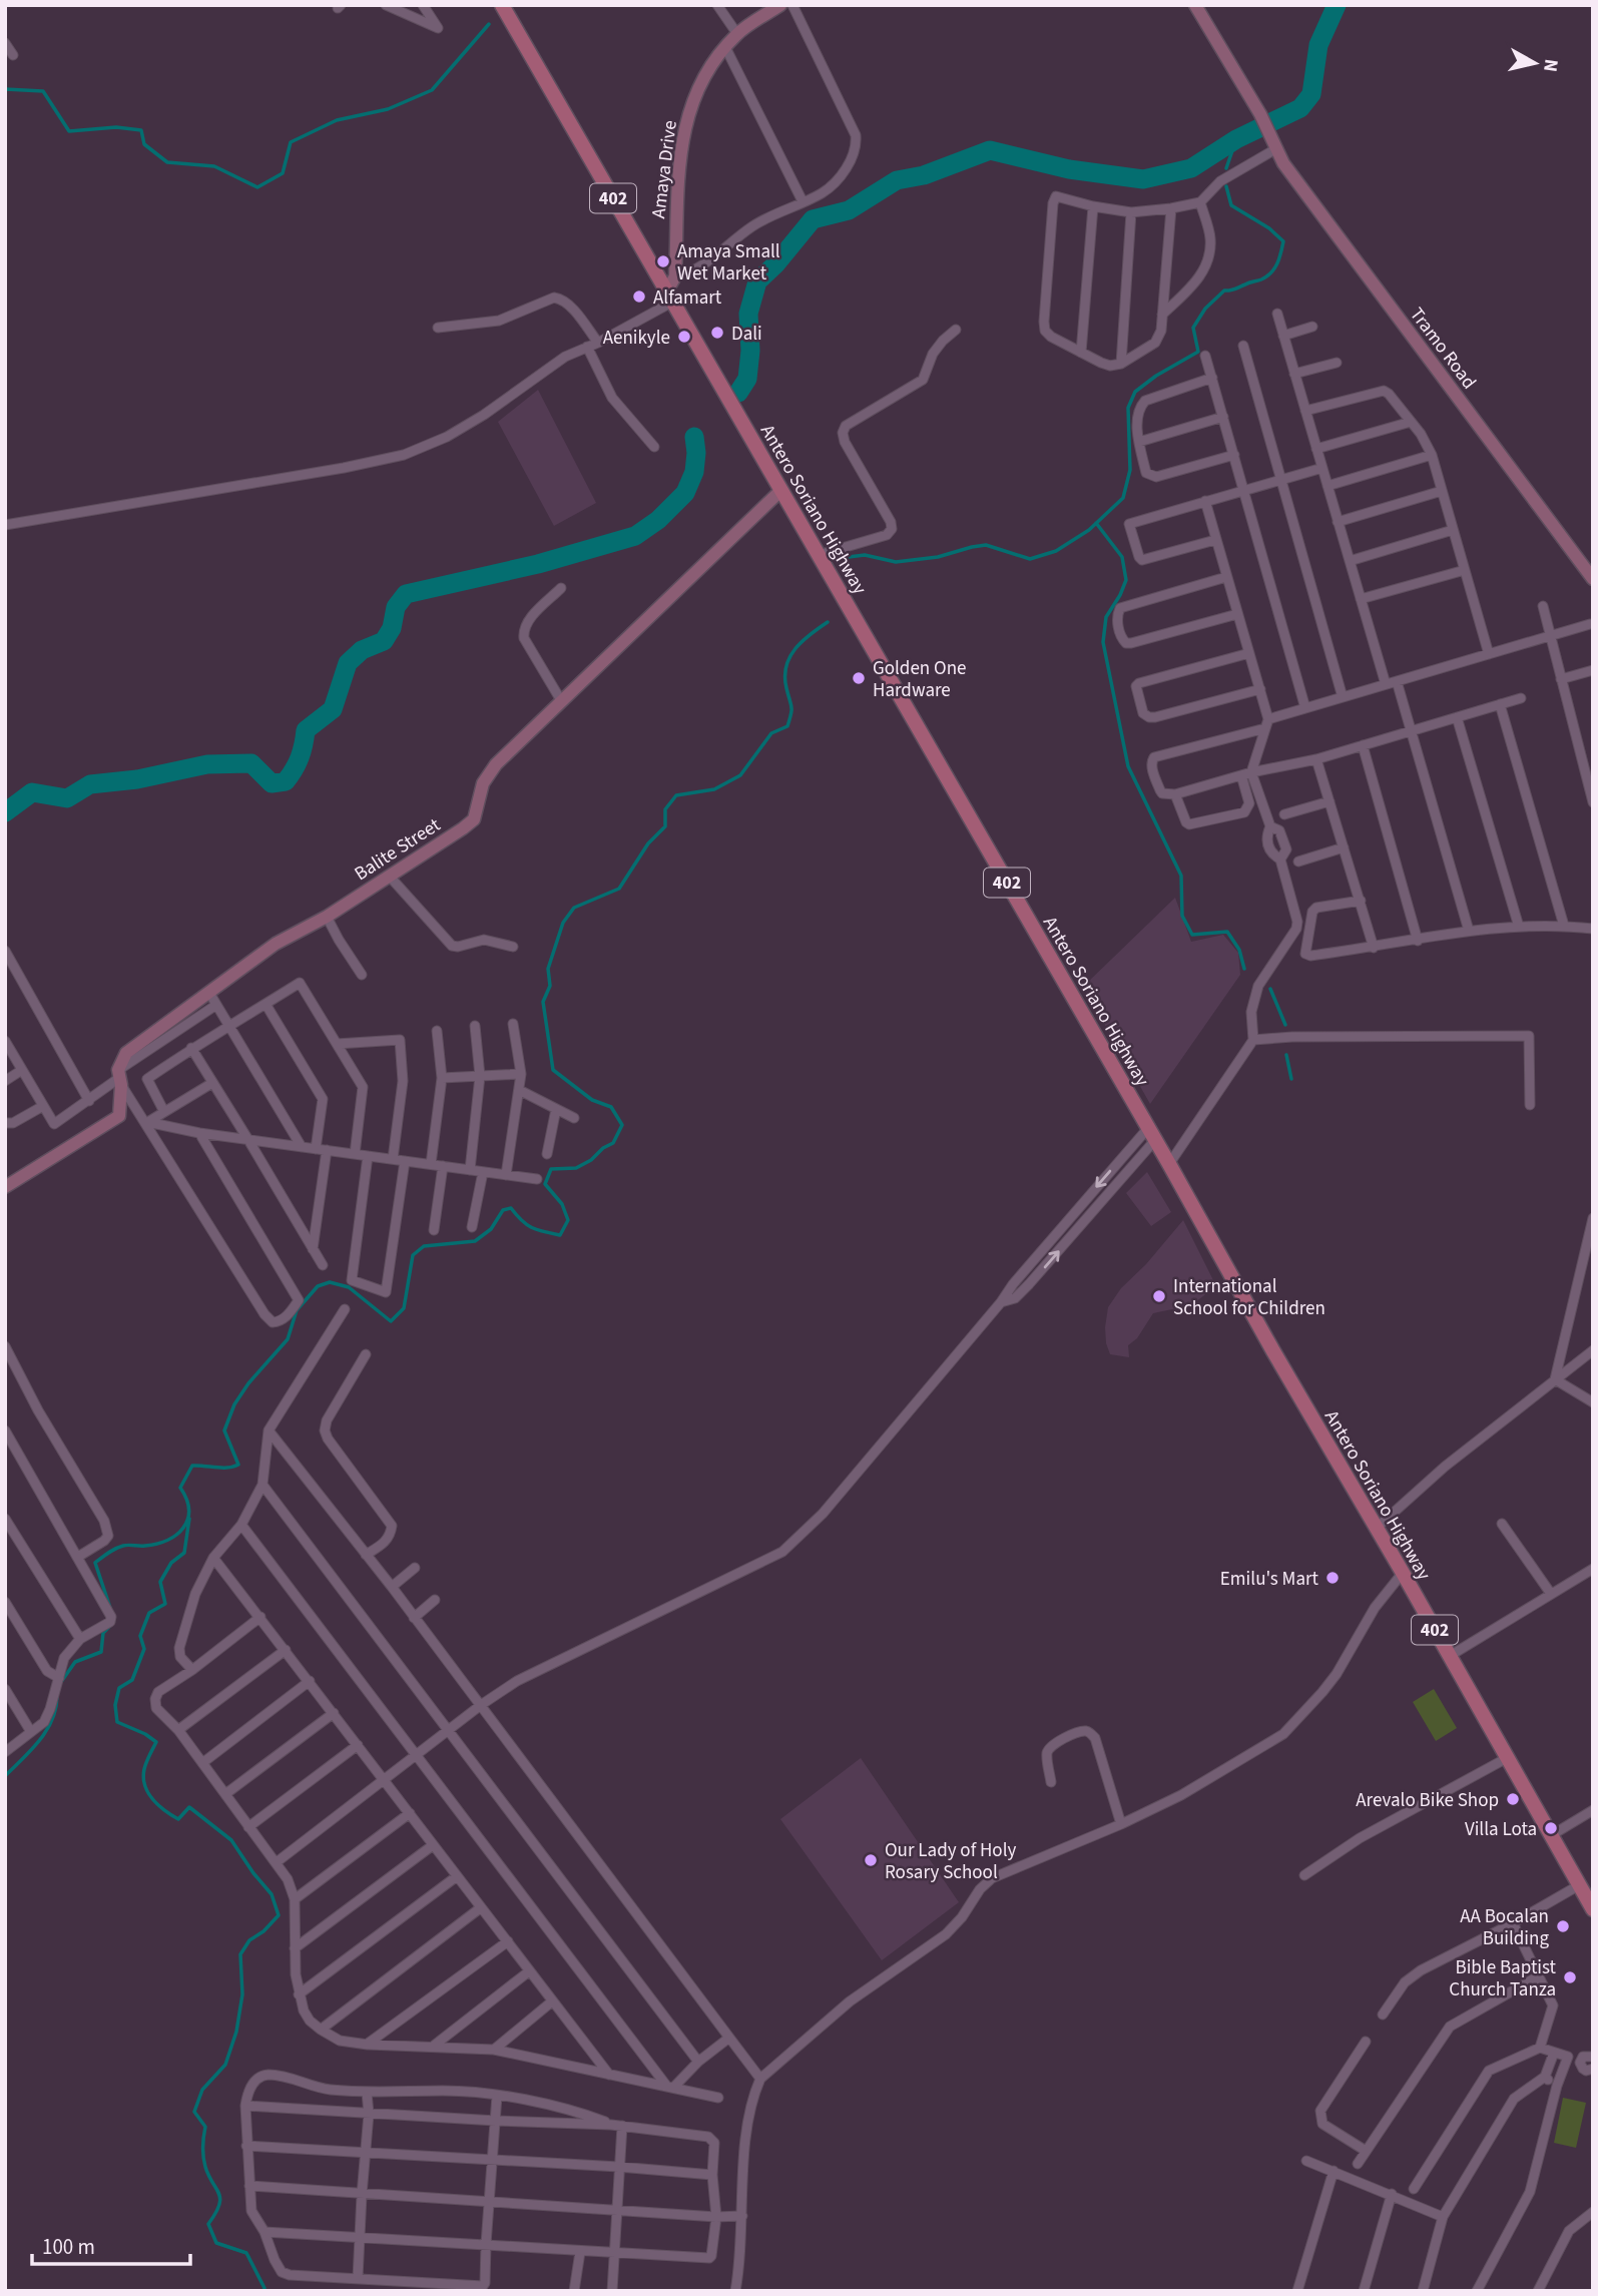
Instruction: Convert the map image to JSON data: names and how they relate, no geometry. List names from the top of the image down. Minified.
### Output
{"streets":{"main road":["402","Antero Soriano Highway"],"street":["Amaya Drive","Tramo Road","Balite Street"]},"crossings":[["Amaya Drive","Antero Soriano Highway"],["Antero Soriano Highway","Balite Street"]],"places":["Amaya Small Wet Market","Alfamart","Dali","Aenikyle","Golden One Hardware","International School for Children","Emilu's Mart","Arevalo Bike Shop","Villa Lota","Our Lady of Holy Rosary School","AA Bocalan Building","Bible Baptist Church Tanza"],"scale_bar":"100 m","north":"right"}
